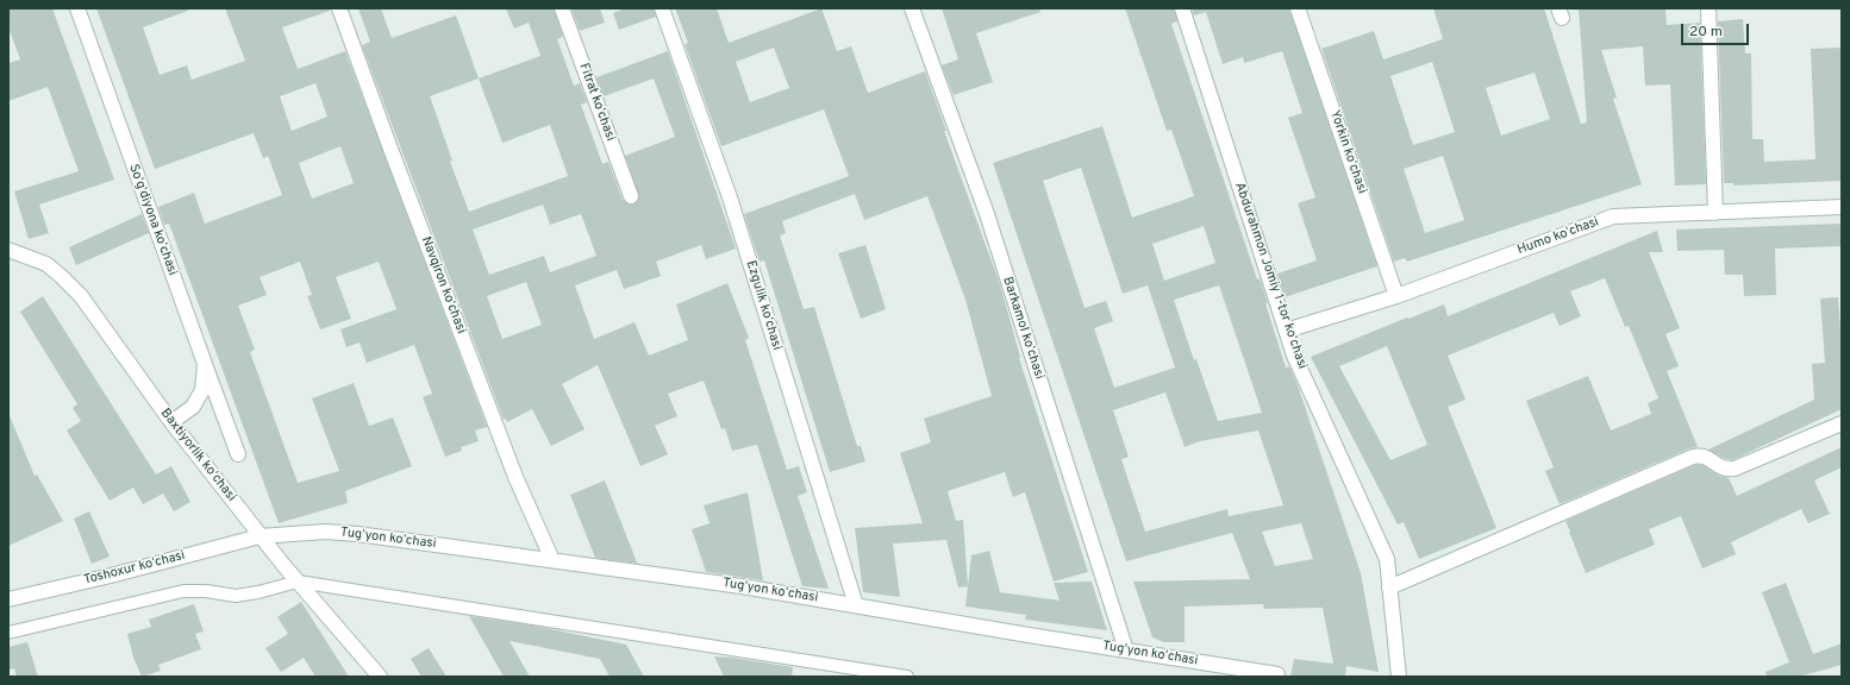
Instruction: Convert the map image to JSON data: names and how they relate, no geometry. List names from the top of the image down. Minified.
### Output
{"streets":{"street":["Fitrat koʻchasi","Yorkin koʻchasi","Soʻgʻdiyona koʻchasi","Humo koʻchasi","Abdurahmon Jomiy 1-tor koʻchasi","Navqiron koʻchasi","Ezgulik koʻchasi","Barkamol koʻchasi","Baxtiyorlik koʻchasi","Tugʻyon koʻchasi","Toshoxur koʻchasi"]},"crossings":[["Yorkin koʻchasi","Humo koʻchasi"],["Soʻgʻdiyona koʻchasi","Baxtiyorlik koʻchasi"],["Humo koʻchasi","Abdurahmon Jomiy 1-tor koʻchasi"],["Navqiron koʻchasi","Tugʻyon koʻchasi"],["Ezgulik koʻchasi","Tugʻyon koʻchasi"],["Barkamol koʻchasi","Tugʻyon koʻchasi"],["Baxtiyorlik koʻchasi","Tugʻyon koʻchasi"],["Baxtiyorlik koʻchasi","Toshoxur koʻchasi"],["Tugʻyon koʻchasi","Toshoxur koʻchasi"]],"scale_bar":"20 m"}
